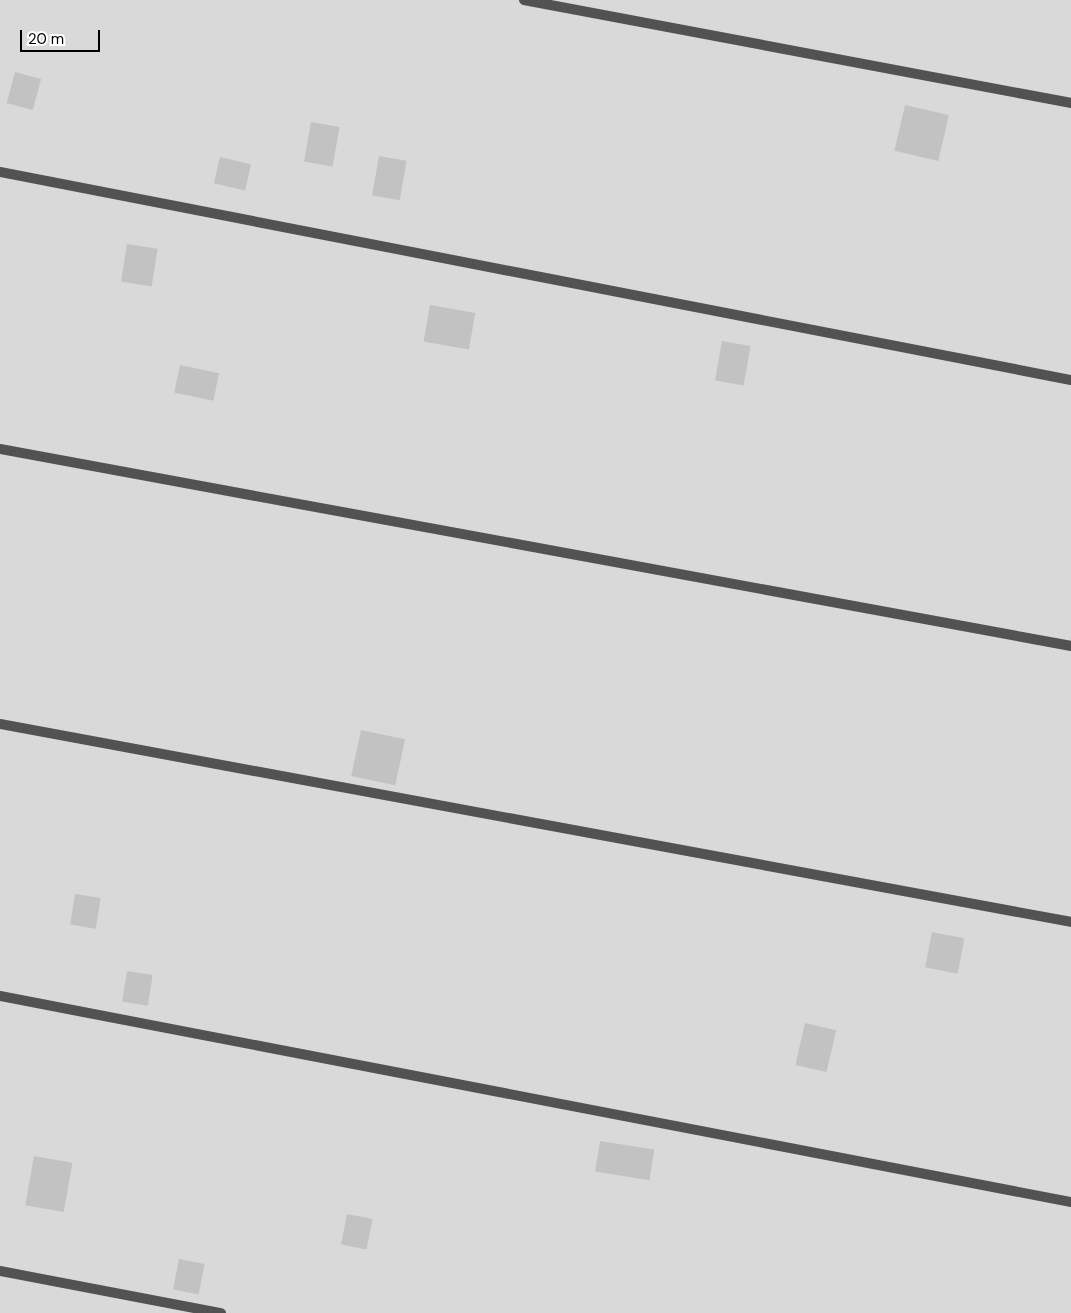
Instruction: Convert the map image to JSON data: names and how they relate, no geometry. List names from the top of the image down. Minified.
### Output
{"scale_bar":"20 m"}
